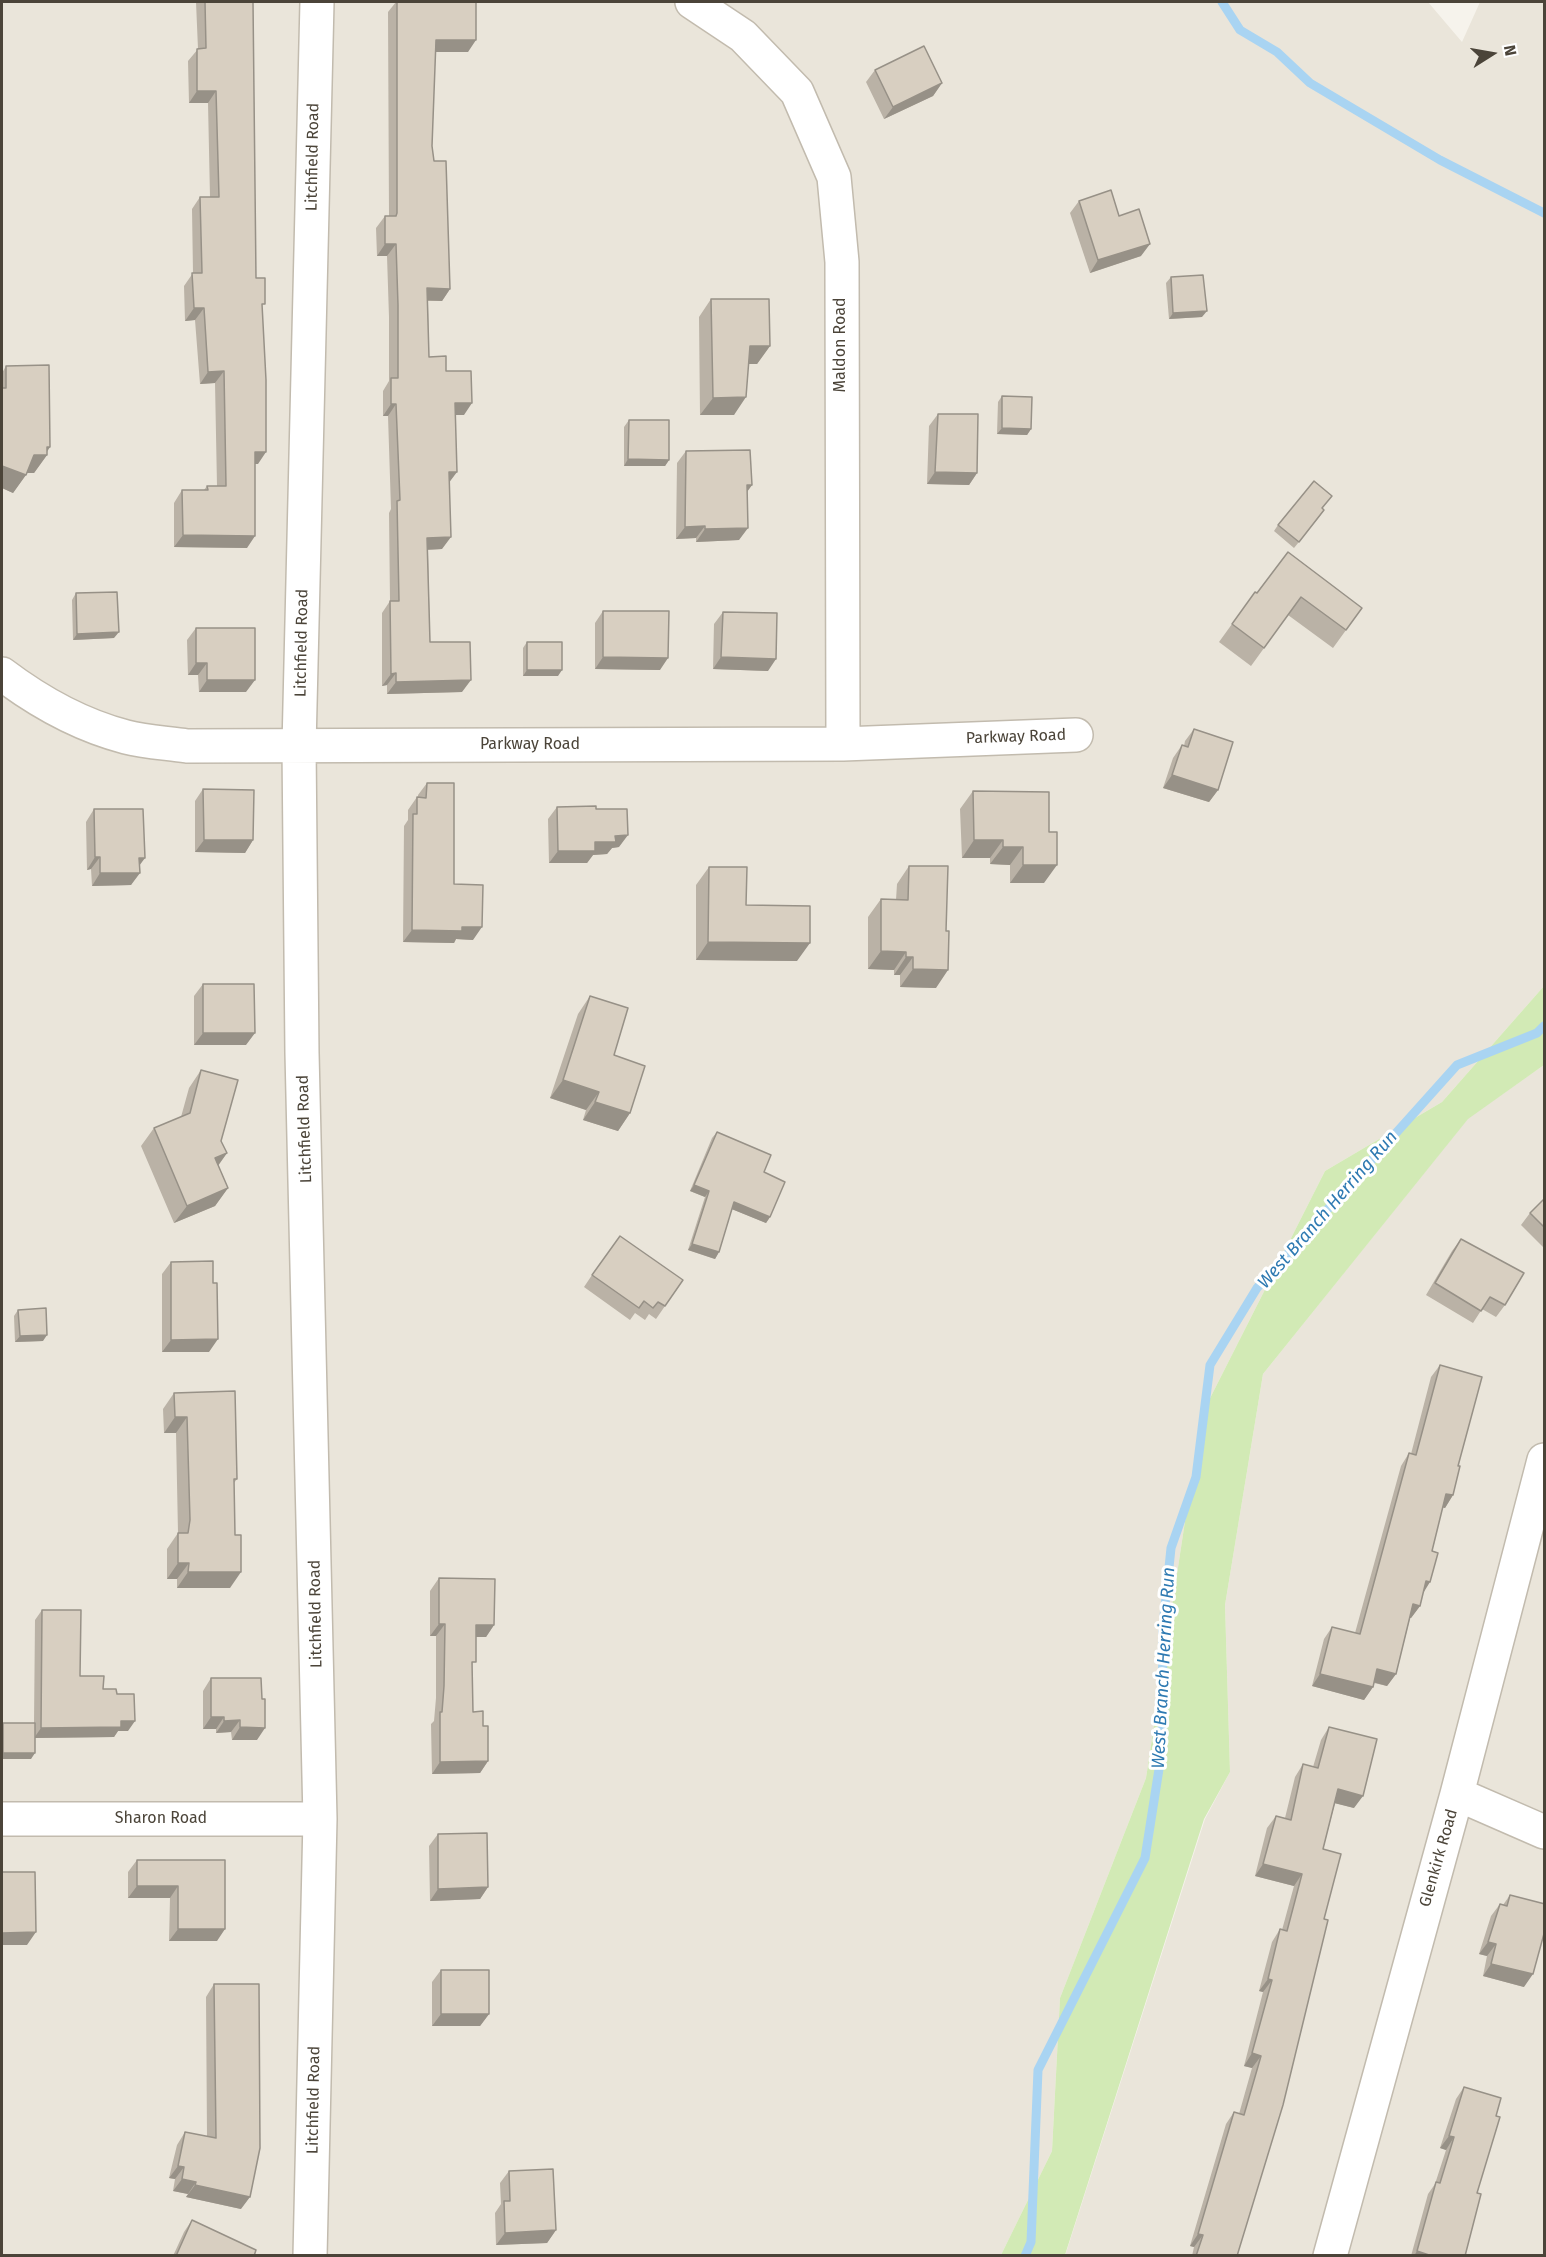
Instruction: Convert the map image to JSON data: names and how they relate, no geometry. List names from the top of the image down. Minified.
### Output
{"streets":{"street":["Litchfield Road","Maldon Road","Parkway Road","Sharon Road","Glenkirk Road"]},"crossings":[["Litchfield Road","Parkway Road"],["Litchfield Road","Sharon Road"],["Maldon Road","Parkway Road"]],"water":["West Branch Herring Run"],"north":"right"}
